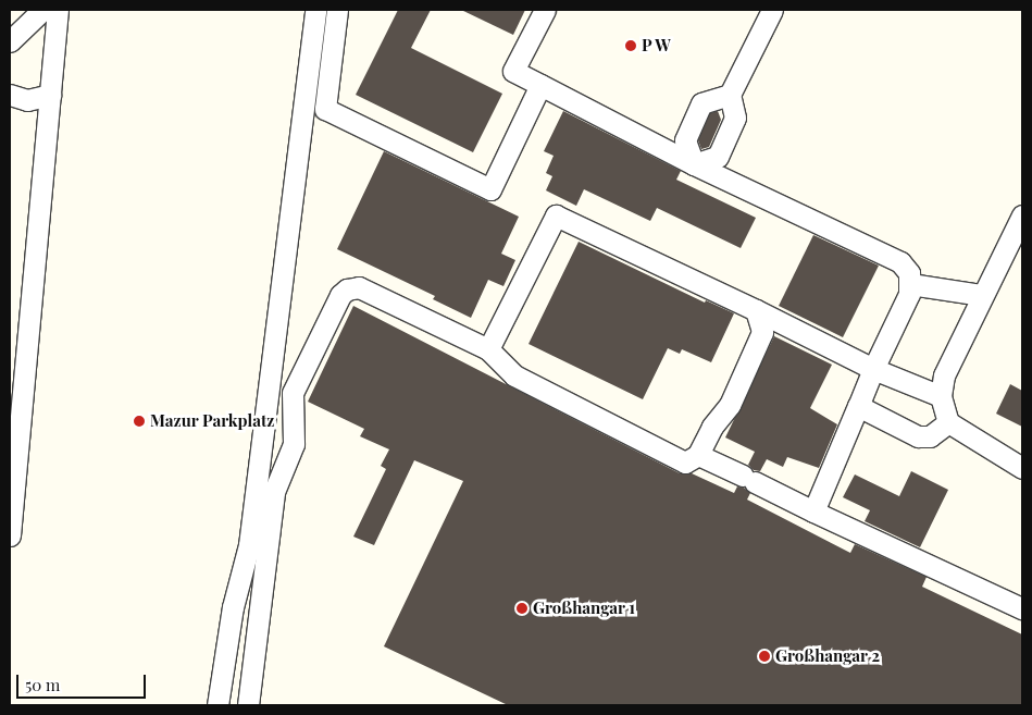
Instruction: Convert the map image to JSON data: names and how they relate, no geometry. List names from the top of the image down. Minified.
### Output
{"places":["P W","Mazur Parkplatz","Großhangar 1","Großhangar 2"],"scale_bar":"50 m"}
